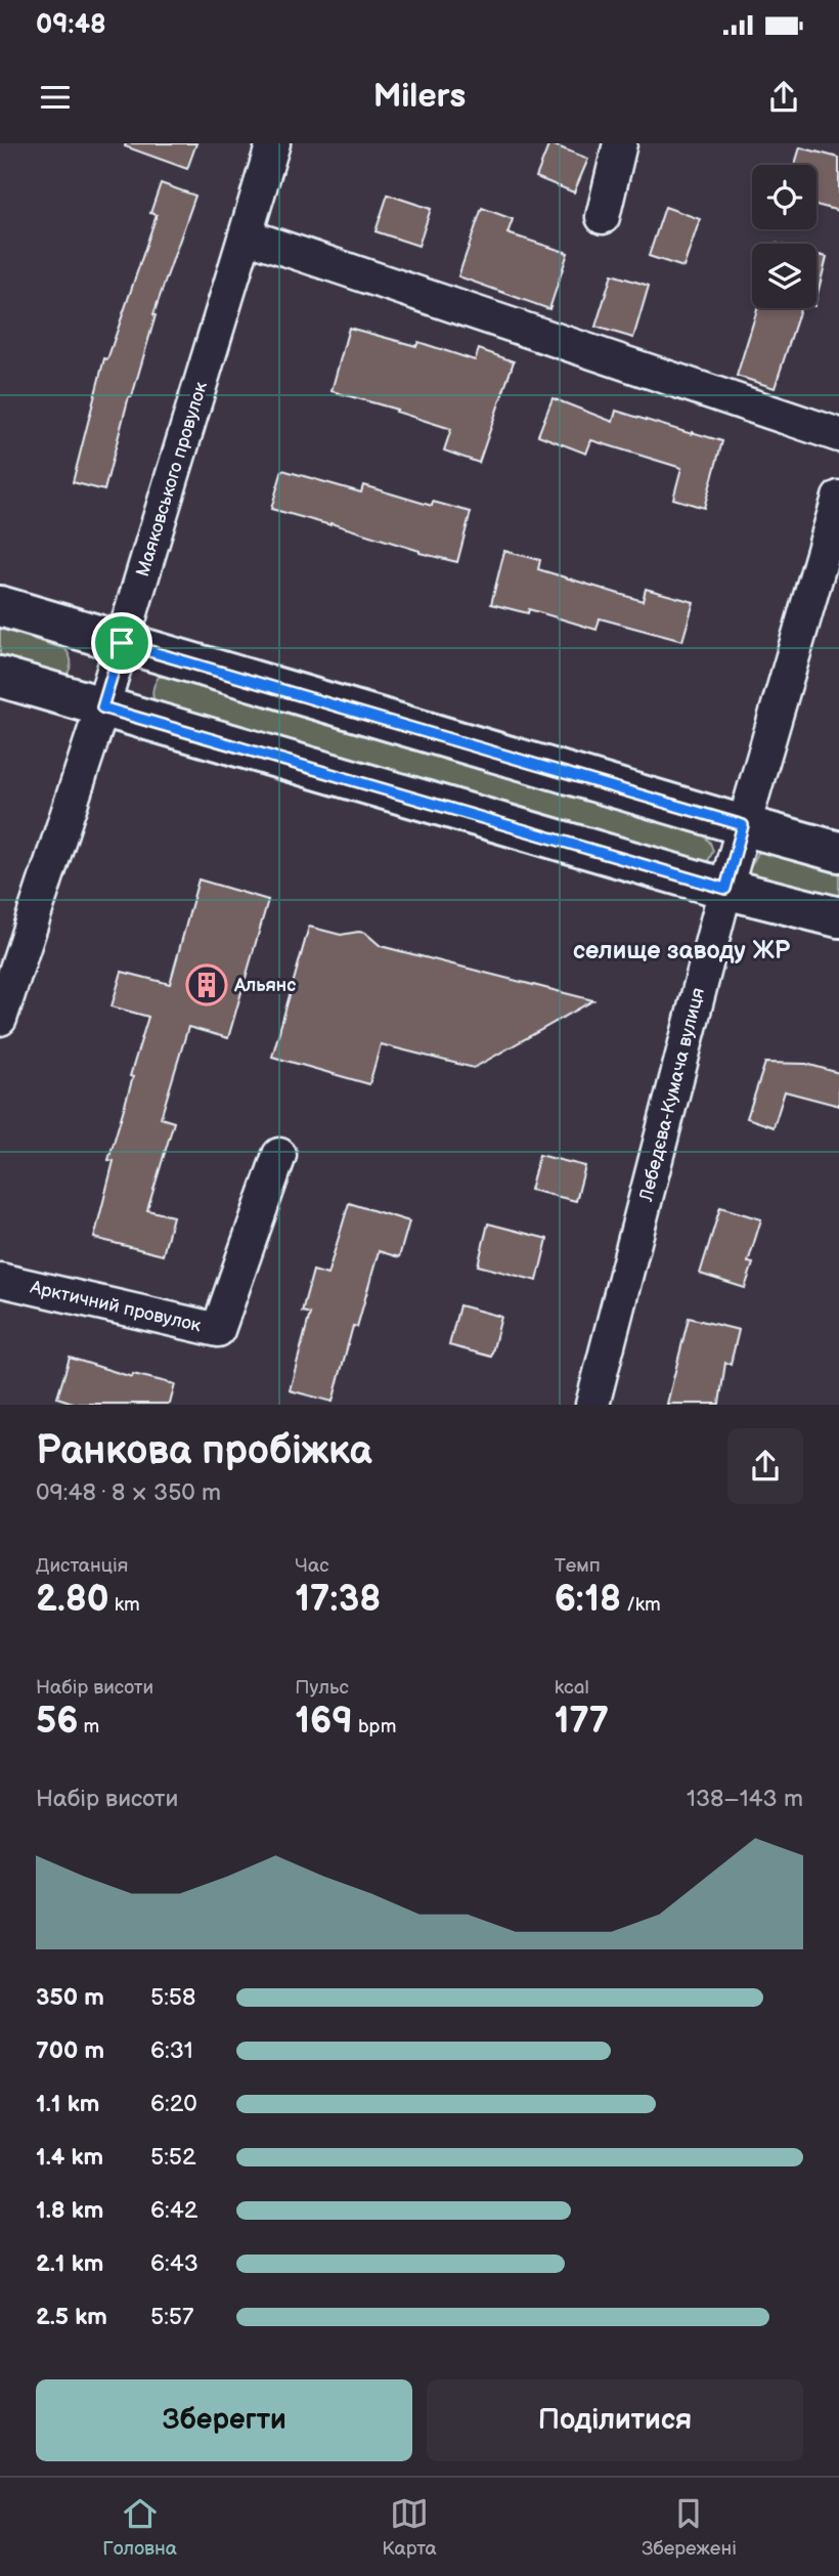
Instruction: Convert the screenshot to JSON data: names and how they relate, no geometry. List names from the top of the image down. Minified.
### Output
{"streets":{"street":["Маяковського провулок","Лебедєва-Кумача вулиця","Арктичний провулок"]},"districts":["селище заводу ЖР"],"places":{"building":["Альянс"]},"page":{"status":"09:48","header":"Milers","heading":["Ранкова пробіжка","09:48 · 8 × 350 m"],"stats":[["Дистанція","2.80 km"],["Час","17:38"],["Темп","6:18 /km"],["Набір висоти","56 m"],["Пульс","169 bpm"],["kcal","177"]],"chart":["Набір висоти","138–143 m"],"list":[{"name":"350 m","note":"5:58"},{"name":"700 m","note":"6:31"},{"name":"1.1 km","note":"6:20"},{"name":"1.4 km","note":"5:52"},{"name":"1.8 km","note":"6:42"},{"name":"2.1 km","note":"6:43"},{"name":"2.5 km","note":"5:57"}],"buttons":["Зберегти","Поділитися"],"tabs":["Головна","Карта","Збережені"]}}
